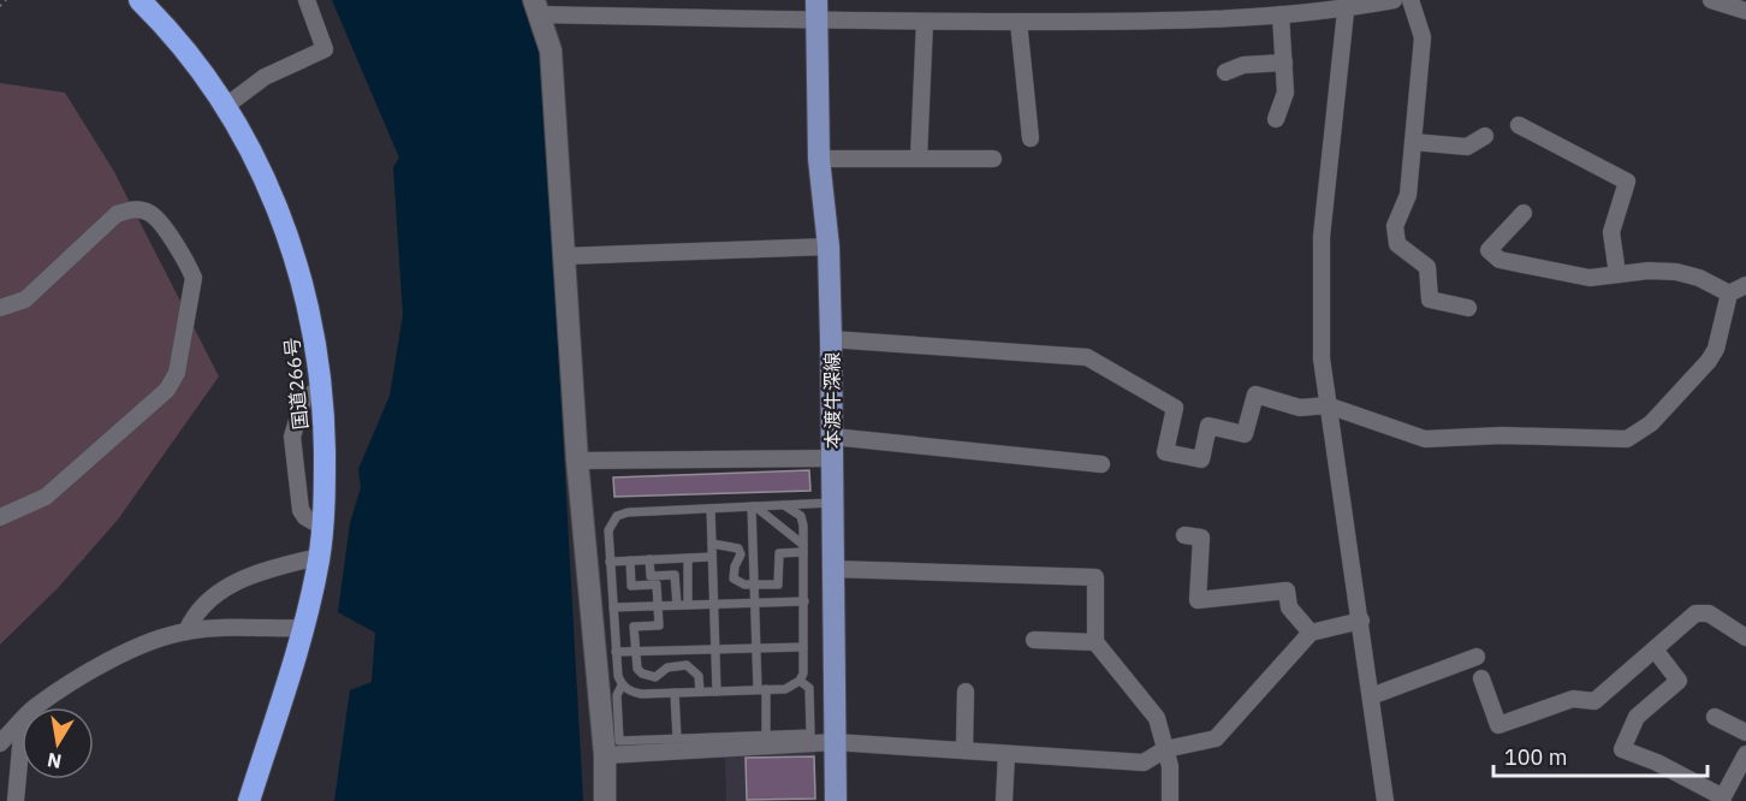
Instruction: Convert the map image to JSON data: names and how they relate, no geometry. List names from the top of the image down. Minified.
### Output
{"streets":{"highway":["国道266号"],"main road":["本渡牛深線"]},"scale_bar":"100 m","north":"bottom"}
